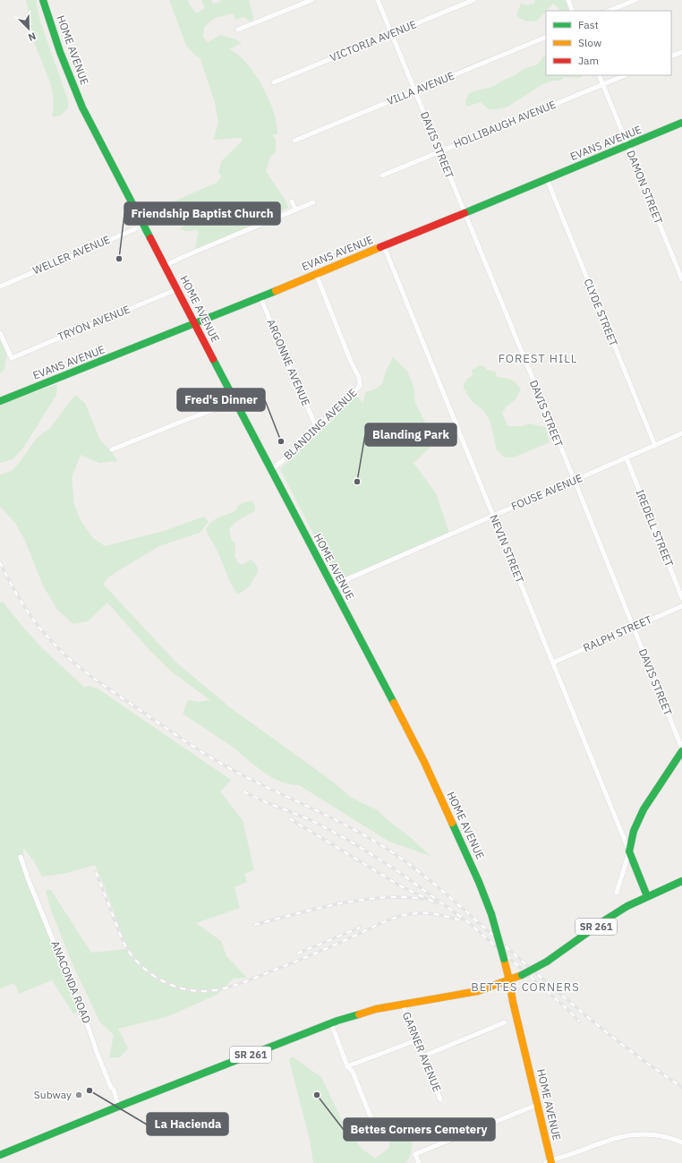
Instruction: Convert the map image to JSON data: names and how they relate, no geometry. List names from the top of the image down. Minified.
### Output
{"streets":{"street":["VICTORIA AVENUE","HOME AVENUE","VILLA AVENUE","HOLLIBAUGH AVENUE","EVANS AVENUE","DAVIS STREET","DAMON STREET","WELLER AVENUE","CLYDE STREET","TRYON AVENUE","ARGONNE AVENUE","BLANDING AVENUE","FOUSE AVENUE","IREDELL STREET","NEVIN STREET","RALPH STREET","SR 261","ANACONDA ROAD","GARNER AVENUE"]},"crossings":[["VICTORIA AVENUE","DAVIS STREET"],["HOME AVENUE","EVANS AVENUE"],["HOME AVENUE","WELLER AVENUE"],["HOME AVENUE","TRYON AVENUE"],["HOME AVENUE","BLANDING AVENUE"],["HOME AVENUE","FOUSE AVENUE"],["HOME AVENUE","SR 261"],["VILLA AVENUE","DAVIS STREET"],["HOLLIBAUGH AVENUE","DAVIS STREET"],["HOLLIBAUGH AVENUE","DAMON STREET"],["EVANS AVENUE","DAVIS STREET"],["EVANS AVENUE","DAMON STREET"],["EVANS AVENUE","CLYDE STREET"],["EVANS AVENUE","ARGONNE AVENUE"],["EVANS AVENUE","BLANDING AVENUE"],["EVANS AVENUE","NEVIN STREET"],["DAVIS STREET","FOUSE AVENUE"],["DAVIS STREET","RALPH STREET"],["CLYDE STREET","FOUSE AVENUE"],["ARGONNE AVENUE","BLANDING AVENUE"],["FOUSE AVENUE","IREDELL STREET"],["FOUSE AVENUE","NEVIN STREET"],["NEVIN STREET","RALPH STREET"],["SR 261","ANACONDA ROAD"],["SR 261","GARNER AVENUE"]],"districts":["FOREST HILL","BETTES CORNERS"],"places":["Friendship Baptist Church","Fred's Dinner","Blanding Park","La Hacienda","Subway","Bettes Corners Cemetery"],"legend":["Fast","Slow","Jam"],"north":"bottom right"}
